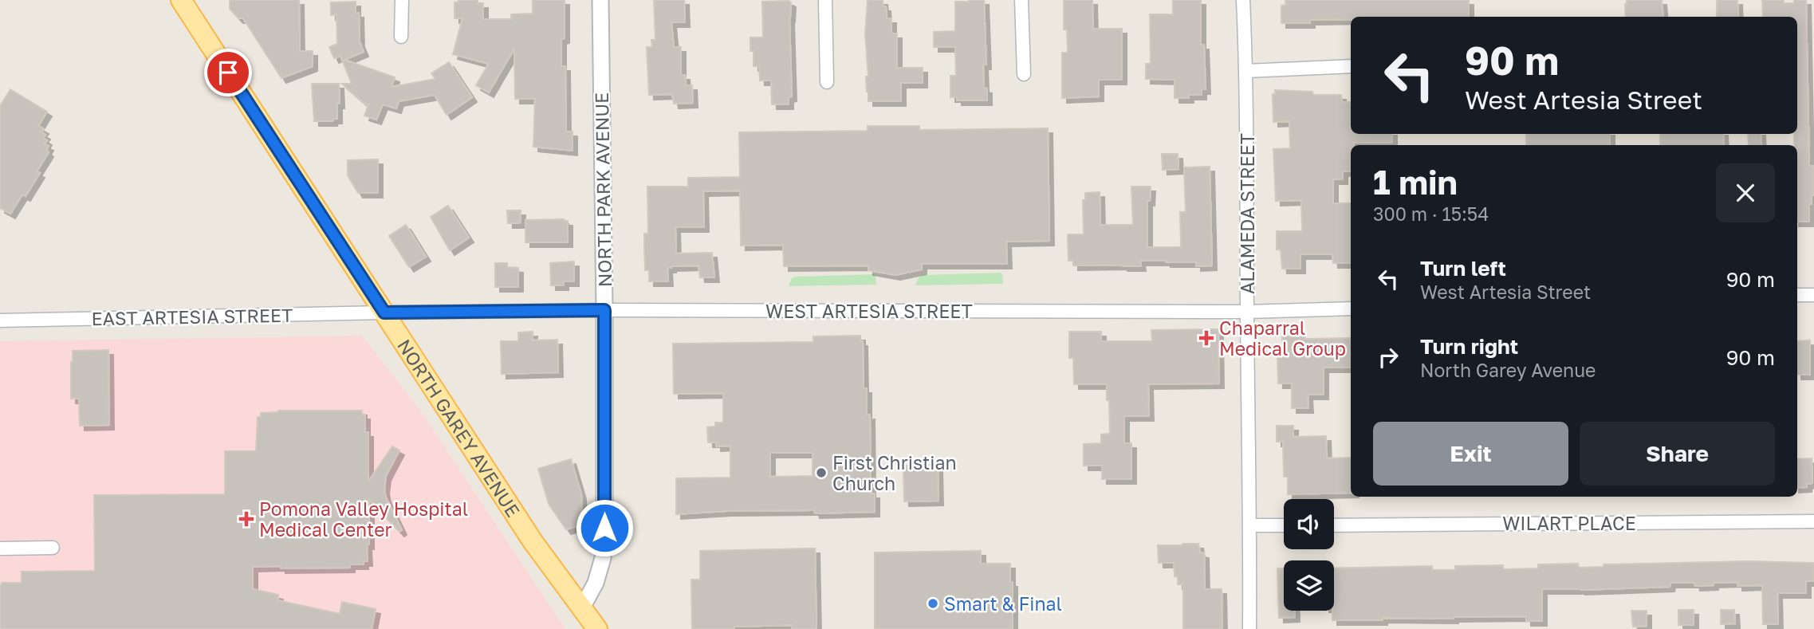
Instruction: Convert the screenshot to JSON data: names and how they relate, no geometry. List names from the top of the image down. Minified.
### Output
{"streets":{"main road":["NORTH GAREY AVENUE"],"street":["NORTH PARK AVENUE","ALAMEDA STREET","WEST ARTESIA STREET","EAST ARTESIA STREET","WILART PLACE"]},"crossings":[["NORTH PARK AVENUE","WEST ARTESIA STREET"],["NORTH PARK AVENUE","NORTH GAREY AVENUE"],["ALAMEDA STREET","WEST ARTESIA STREET"],["WEST ARTESIA STREET","EAST ARTESIA STREET"],["WEST ARTESIA STREET","NORTH GAREY AVENUE"],["EAST ARTESIA STREET","NORTH GAREY AVENUE"]],"places":{"health":["Chaparral Medical Group","Pomona Valley Hospital Medical Center"],"other":["First Christian Church","Smart & Final"]},"page":{"turn":["90 m","West Artesia Street"],"heading":["1 min","300 m · 15:54"],"list":[{"name":"Turn left","note":"West Artesia Street","value":"90 m"},{"name":"Turn right","note":"North Garey Avenue","value":"90 m"}],"buttons":["Exit","Share"]}}
